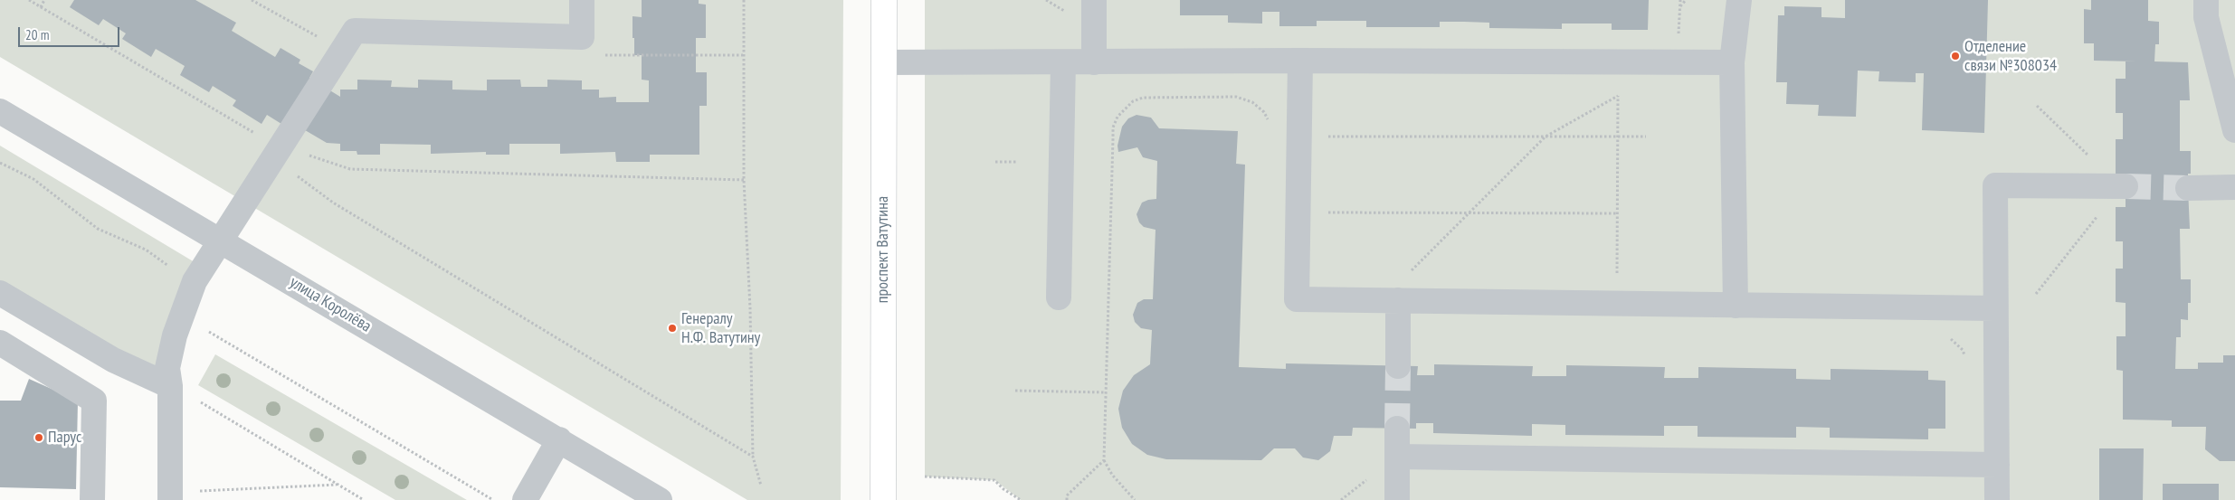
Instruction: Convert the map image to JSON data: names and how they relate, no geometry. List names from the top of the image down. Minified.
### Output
{"streets":{"main road":["проспект Ватутина"],"street":["улица Королёва"]},"places":["Отделение связи №308034","Генералу Н.Ф. Ватутину","Парус"],"scale_bar":"20 m"}
